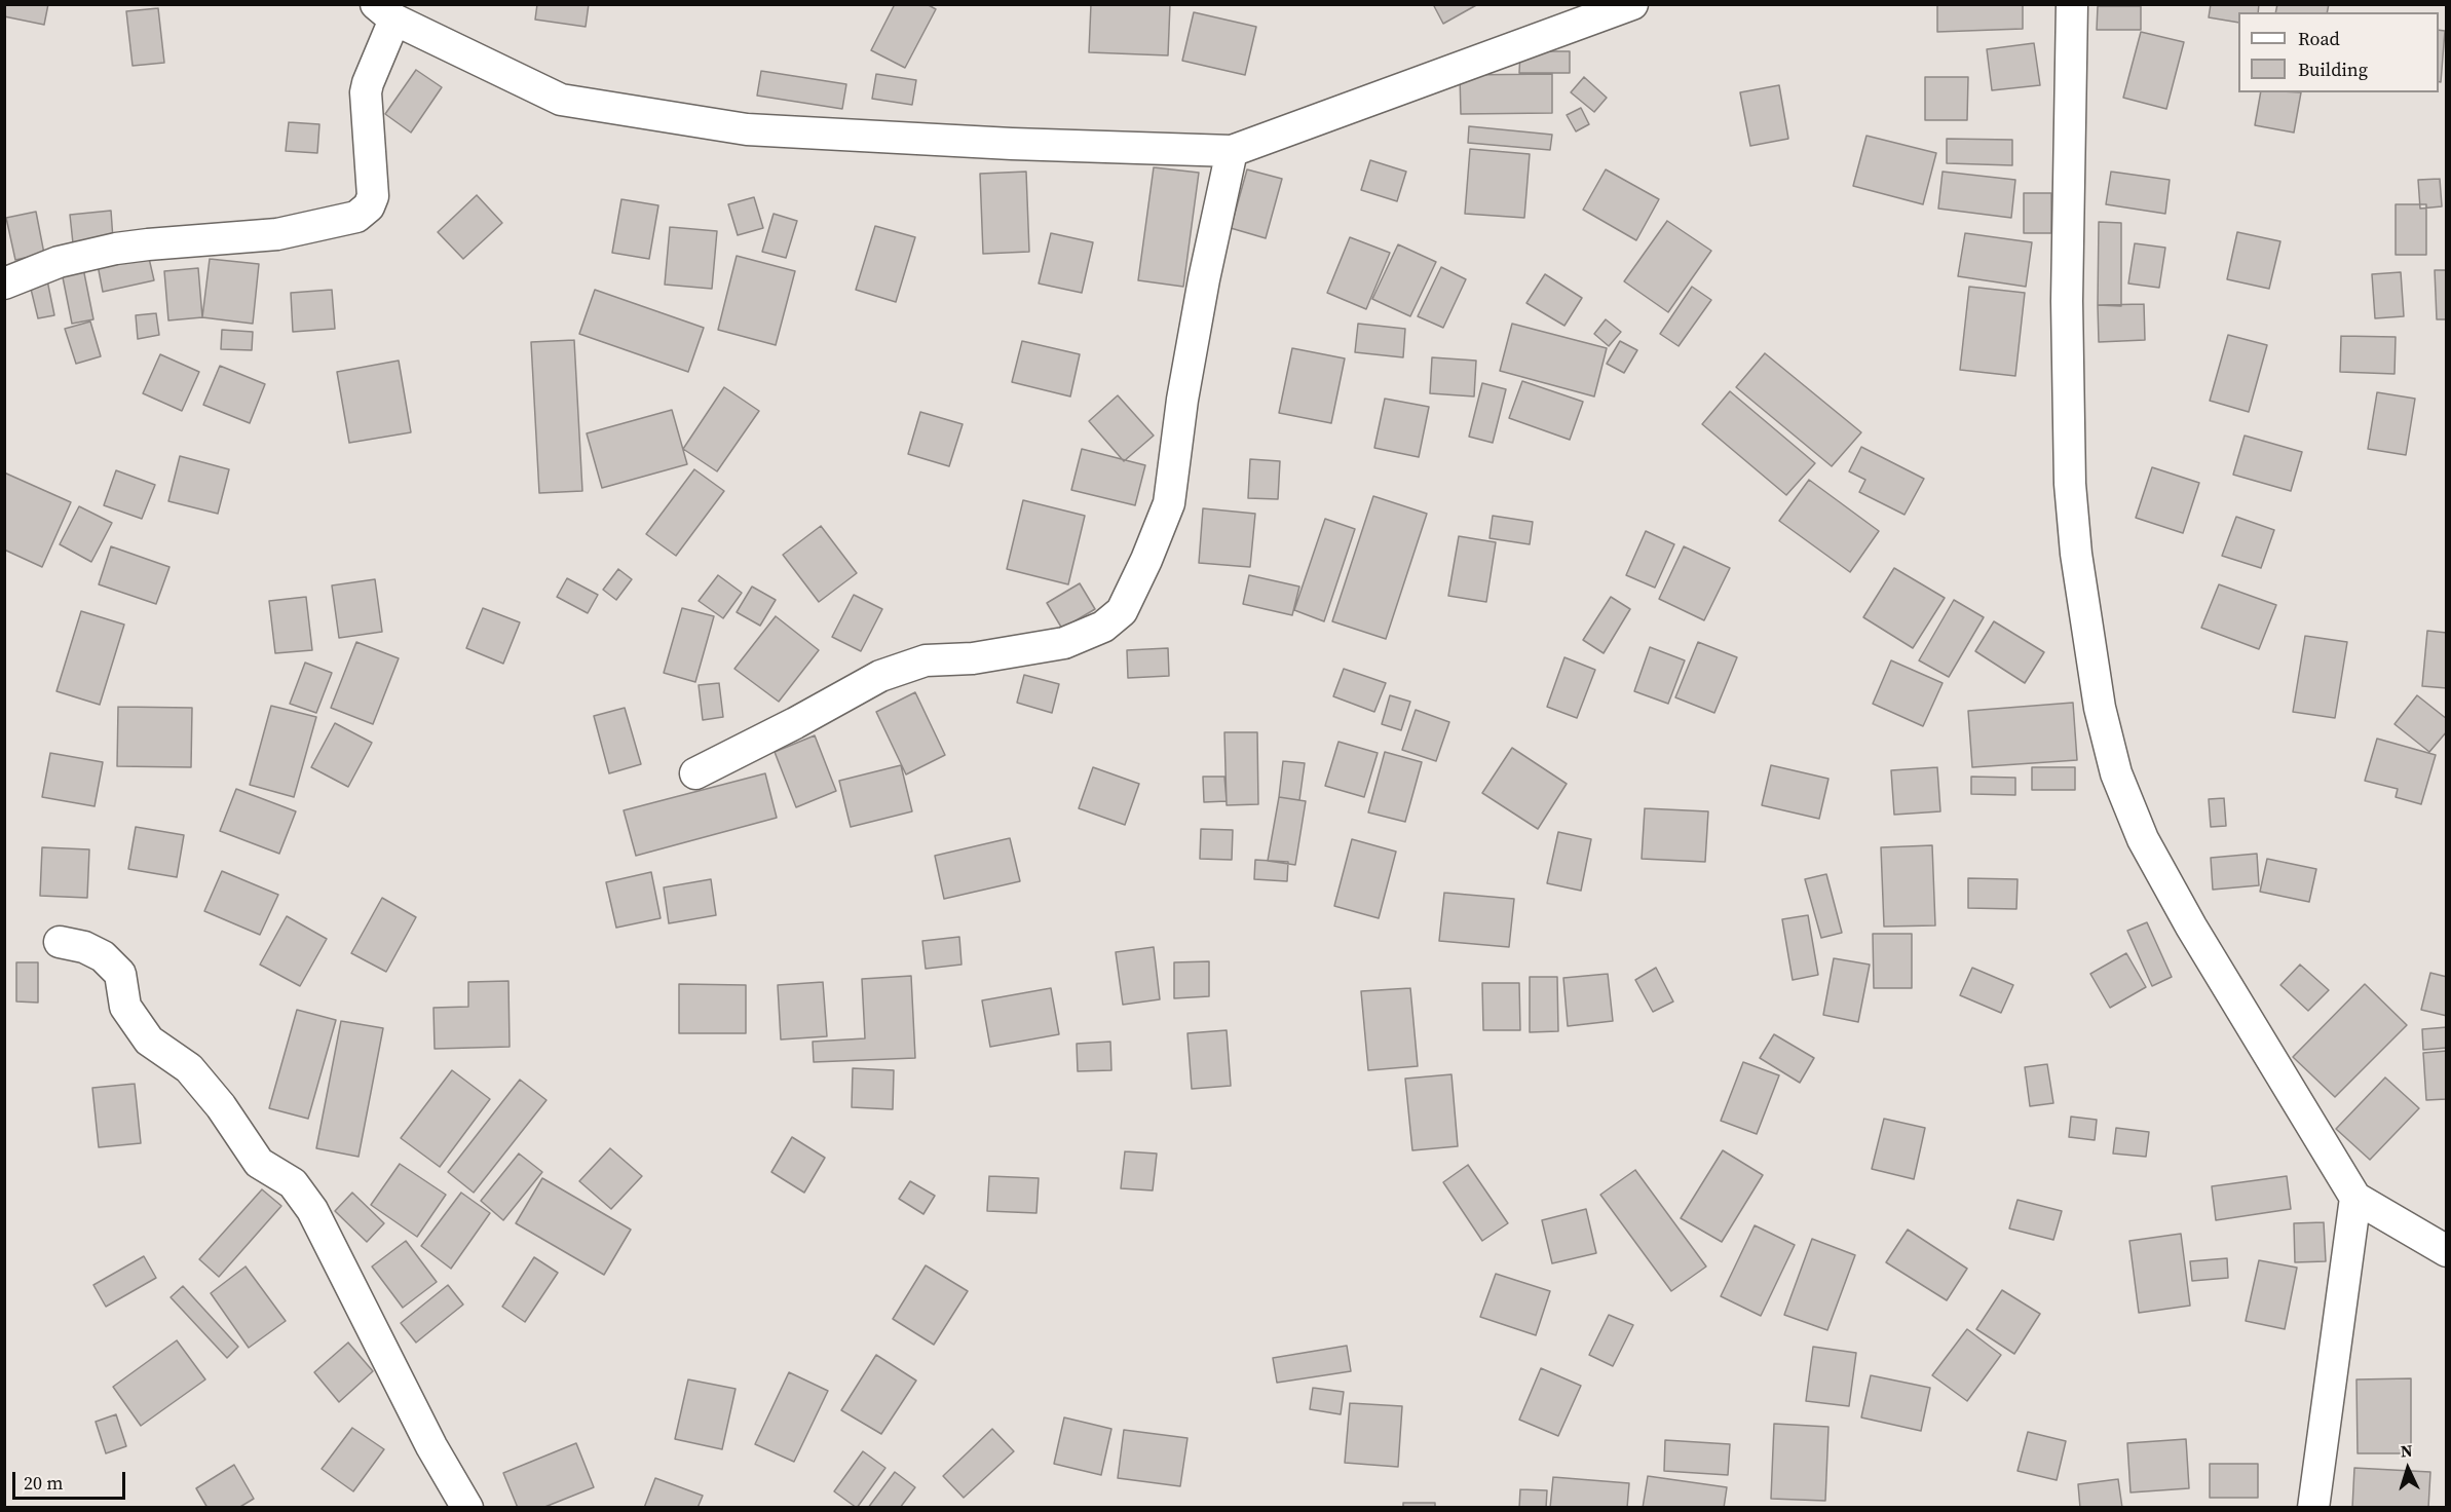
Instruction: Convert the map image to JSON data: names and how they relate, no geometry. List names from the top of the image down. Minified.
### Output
{"legend":["Road","Building"],"scale_bar":"20 m","north":"top"}
